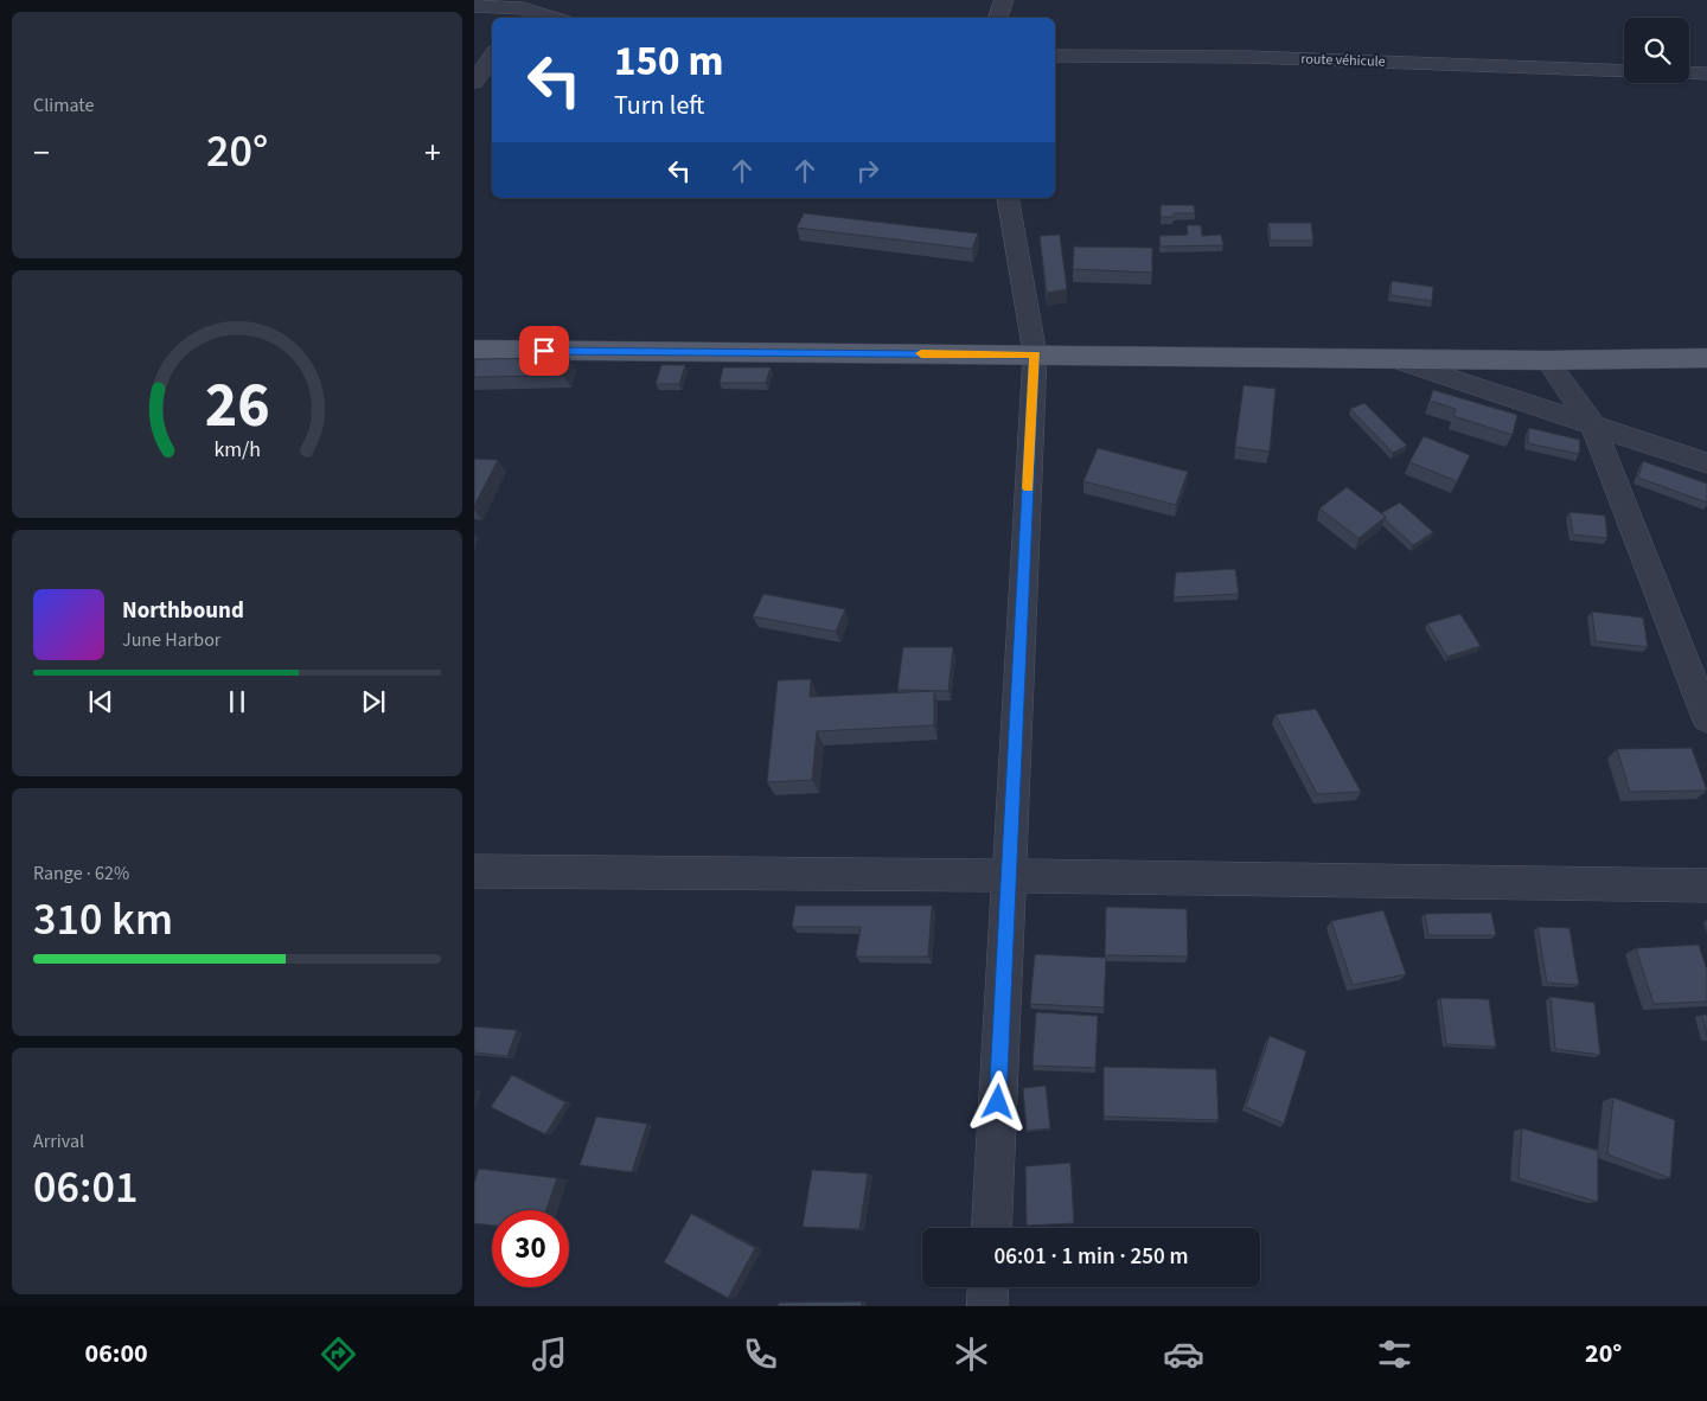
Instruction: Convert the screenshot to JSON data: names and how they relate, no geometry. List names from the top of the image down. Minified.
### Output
{"streets":{"street":["route véhicule"]},"page":{"tile":["Climate",["Range · 62%","310 km"],["Arrival","06:01"]],"turn":["150 m","Turn left"],"heat":["−","20°","+"],"song":["Northbound","June Harbor"],"limit":"30","trip":"06:01 · 1 min · 250 m","tabs":["06:00","20°"],"gauge":["26","km/h"]}}
